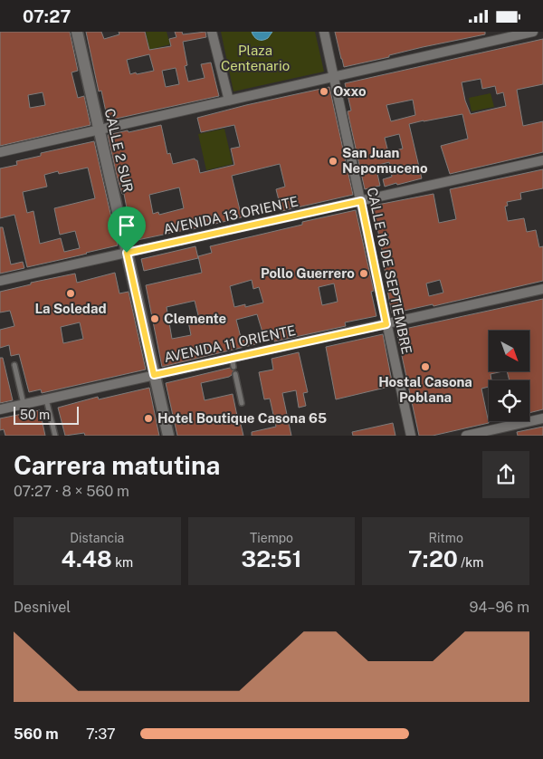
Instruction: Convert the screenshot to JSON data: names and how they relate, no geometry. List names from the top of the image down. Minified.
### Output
{"streets":{"street":["CALLE 2 SUR","AVENIDA 13 ORIENTE","CALLE 16 DE SEPTIEMBRE","AVENIDA 11 ORIENTE"]},"crossings":[["CALLE 2 SUR","AVENIDA 13 ORIENTE"],["CALLE 2 SUR","AVENIDA 11 ORIENTE"],["AVENIDA 13 ORIENTE","CALLE 16 DE SEPTIEMBRE"],["CALLE 16 DE SEPTIEMBRE","AVENIDA 11 ORIENTE"]],"parks":["Plaza Centenario"],"places":["Oxxo","San Juan Nepomuceno","Pollo Guerrero","La Soledad","Clemente","Hostal Casona Poblana","Hotel Boutique Casona 65"],"scale_bar":"50 m","north":"bottom right","page":{"status":"07:27","scale":"50 m","heading":["Carrera matutina","07:27 · 8 × 560 m"],"stats":[["Distancia","4.48 km"],["Tiempo","32:51"],["Ritmo","7:20 /km"]],"chart":["Desnivel","94–96 m"],"list":[{"name":"560 m","note":"7:37"}]}}
